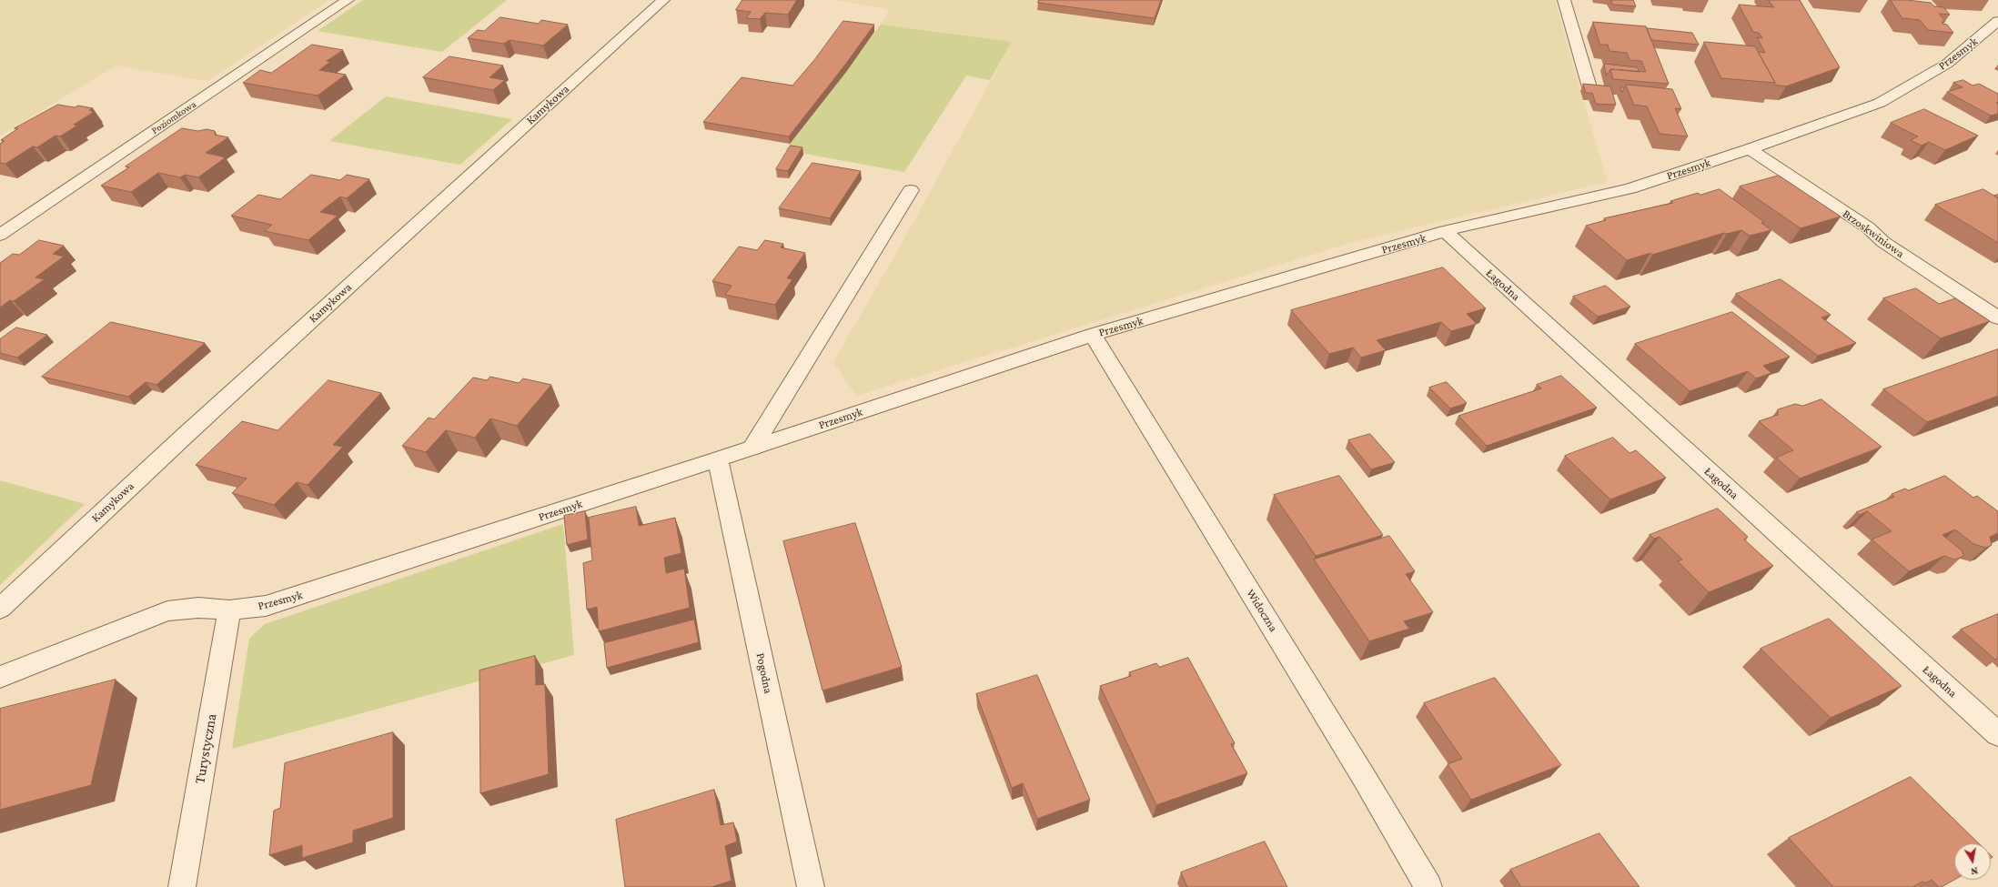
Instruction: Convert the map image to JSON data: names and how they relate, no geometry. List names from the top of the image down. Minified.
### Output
{"streets":{"street":["Przesmyk","Kamykowa","Poziomkowa","Brzoskwiniowa","Łagodna","Widoczna","Pogodna","Turystyczna"]},"crossings":[["Przesmyk","Brzoskwiniowa"],["Przesmyk","Łagodna"],["Przesmyk","Widoczna"],["Przesmyk","Pogodna"],["Przesmyk","Turystyczna"]],"north":"bottom"}
